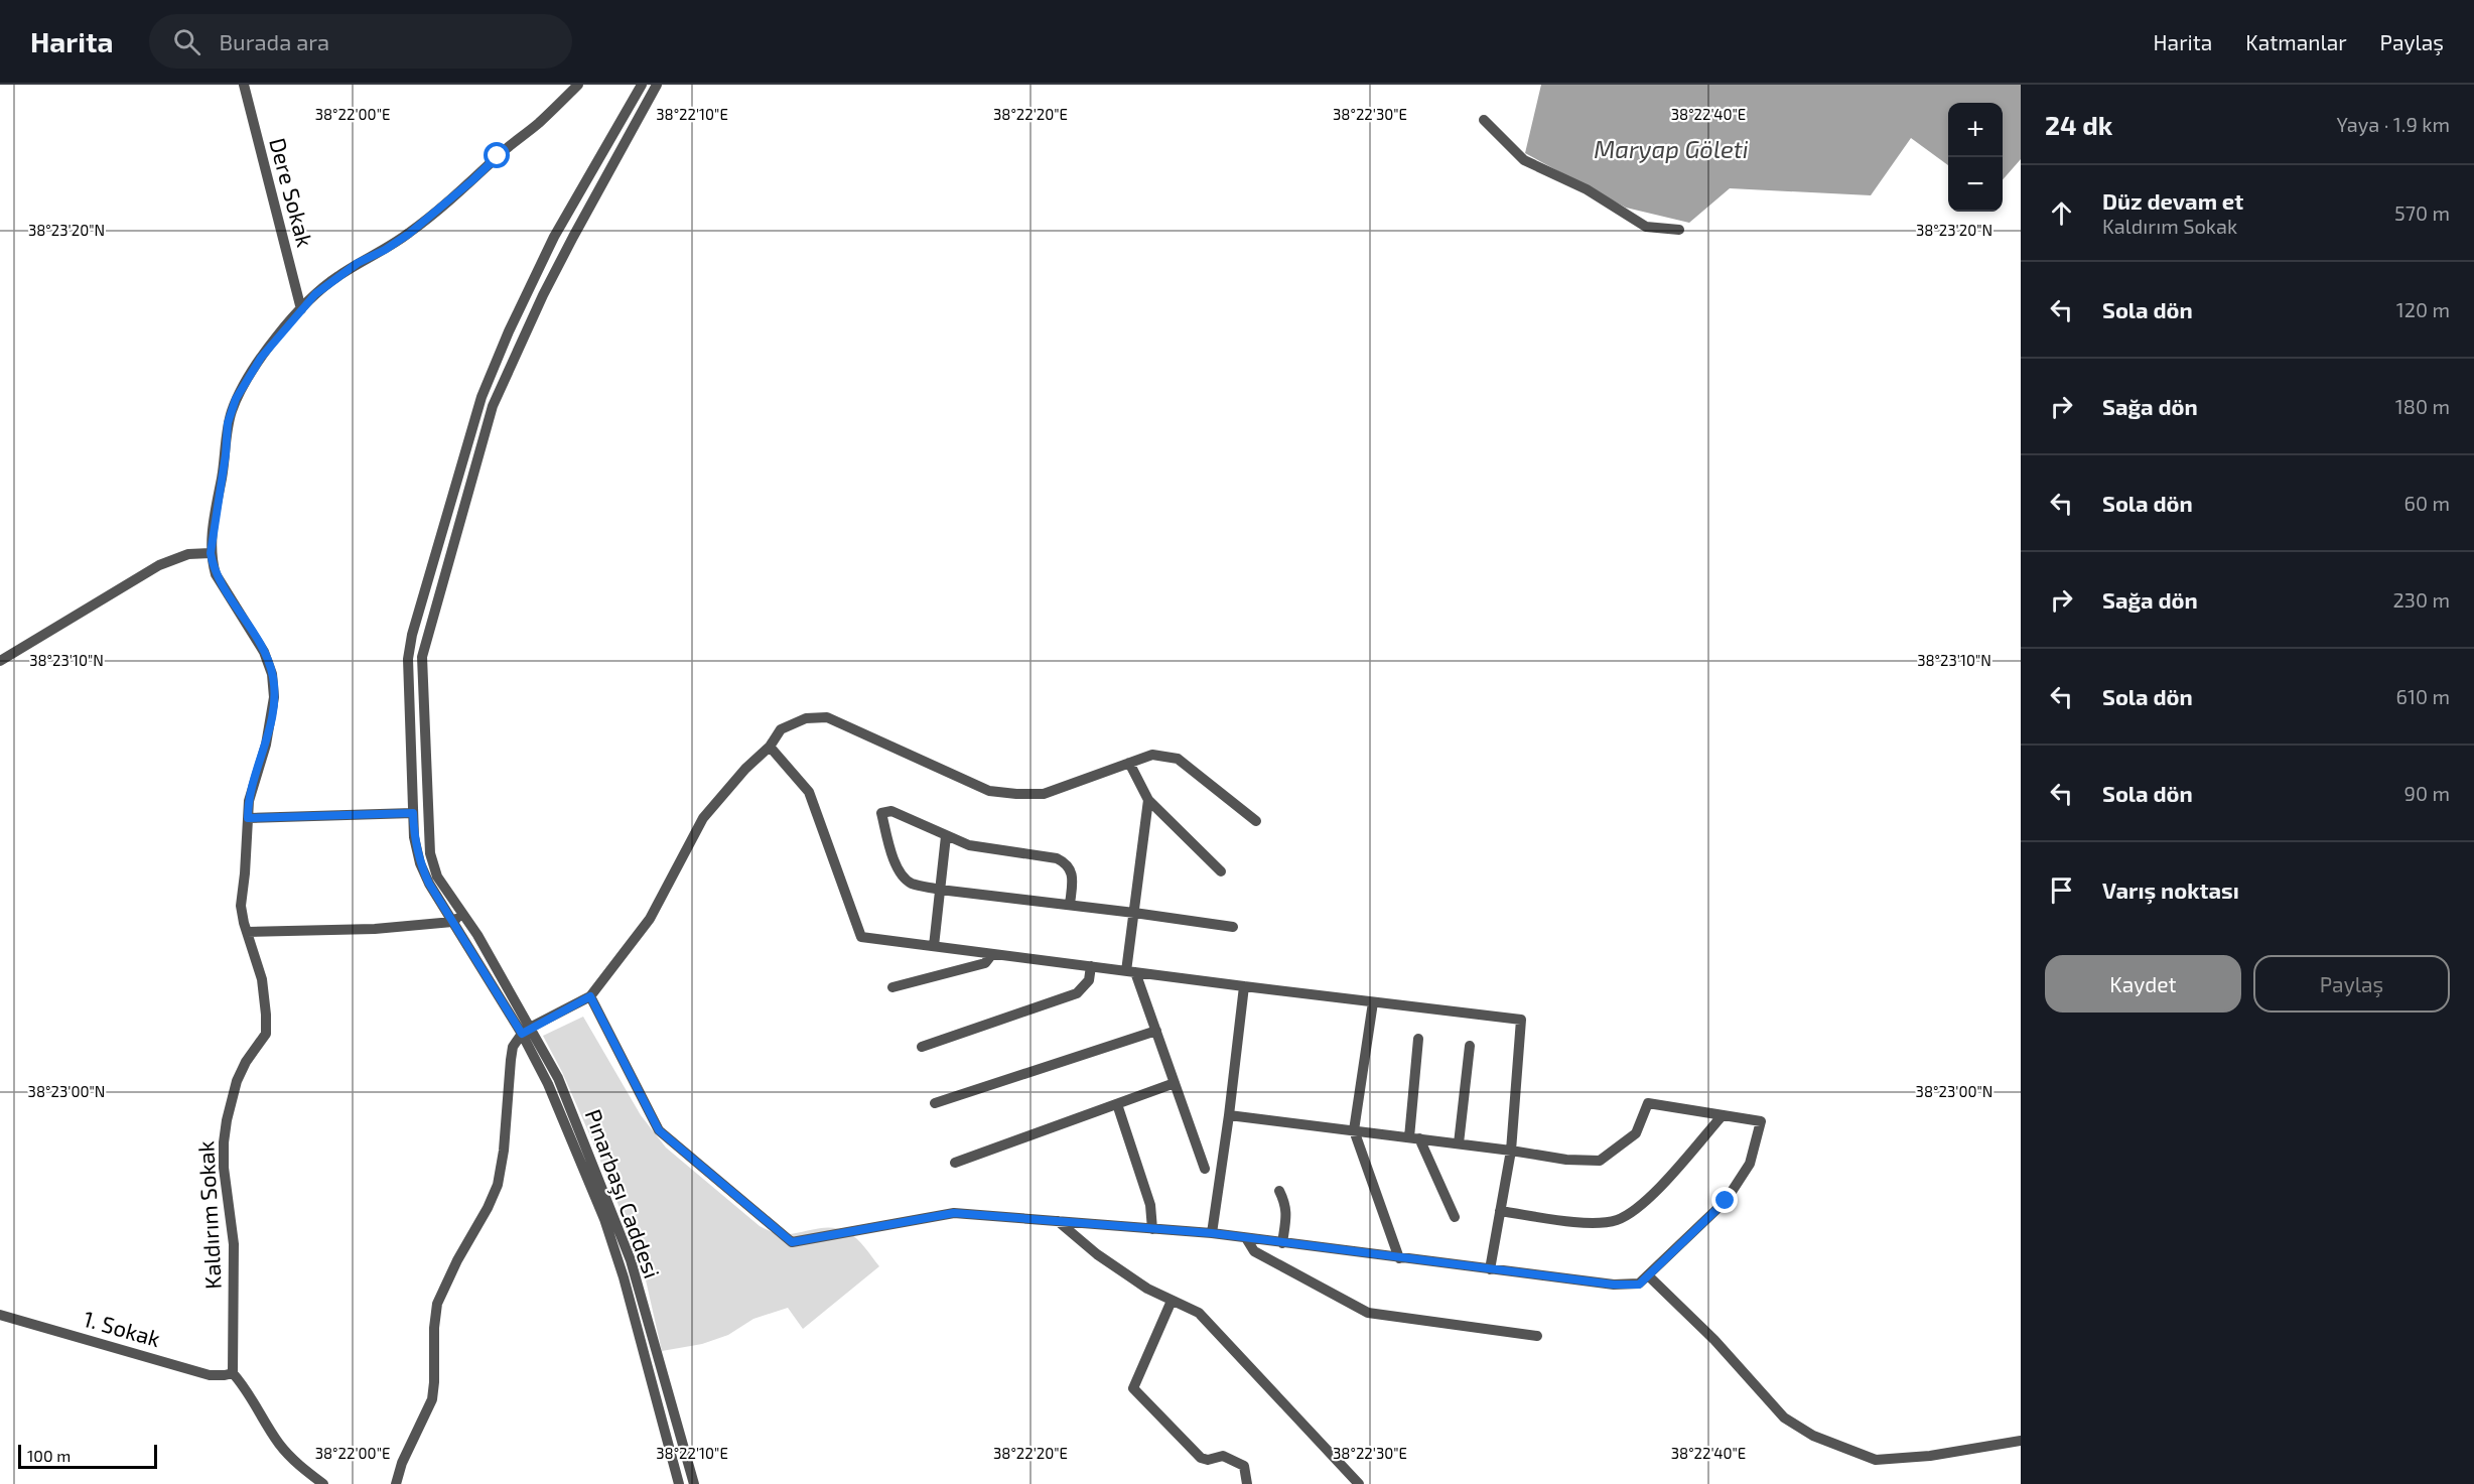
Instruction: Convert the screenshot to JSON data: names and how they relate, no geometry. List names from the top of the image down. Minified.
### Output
{"streets":{"street":["Dere Sokak","Pınarbaşı Caddesi","Kaldırım Sokak","1. Sokak"]},"crossings":[["Dere Sokak","Kaldırım Sokak"],["Kaldırım Sokak","1. Sokak"]],"water":["Maryap Göleti"],"scale_bar":"100 m","page":{"header":"Harita","search":"Burada ara","nav":["Harita","Katmanlar","Paylaş"],"heading":["24 dk","Yaya · 1.9 km"],"map_buttons":["+","−"],"list":[["Düz devam et","Kaldırım Sokak","570 m"],["Sola dön","120 m"],["Sağa dön","180 m"],["Sola dön","60 m"],["Sağa dön","230 m"],["Sola dön","610 m"],["Sola dön","90 m"],"Varış noktası"],"buttons":["Kaydet","Paylaş"],"scale":"100 m"},"coordinates":["38°22'00\"E","38°22'10\"E","38°22'20\"E","38°22'30\"E","38°22'40\"E","38°23'20\"N","38°23'10\"N","38°23'00\"N"]}
